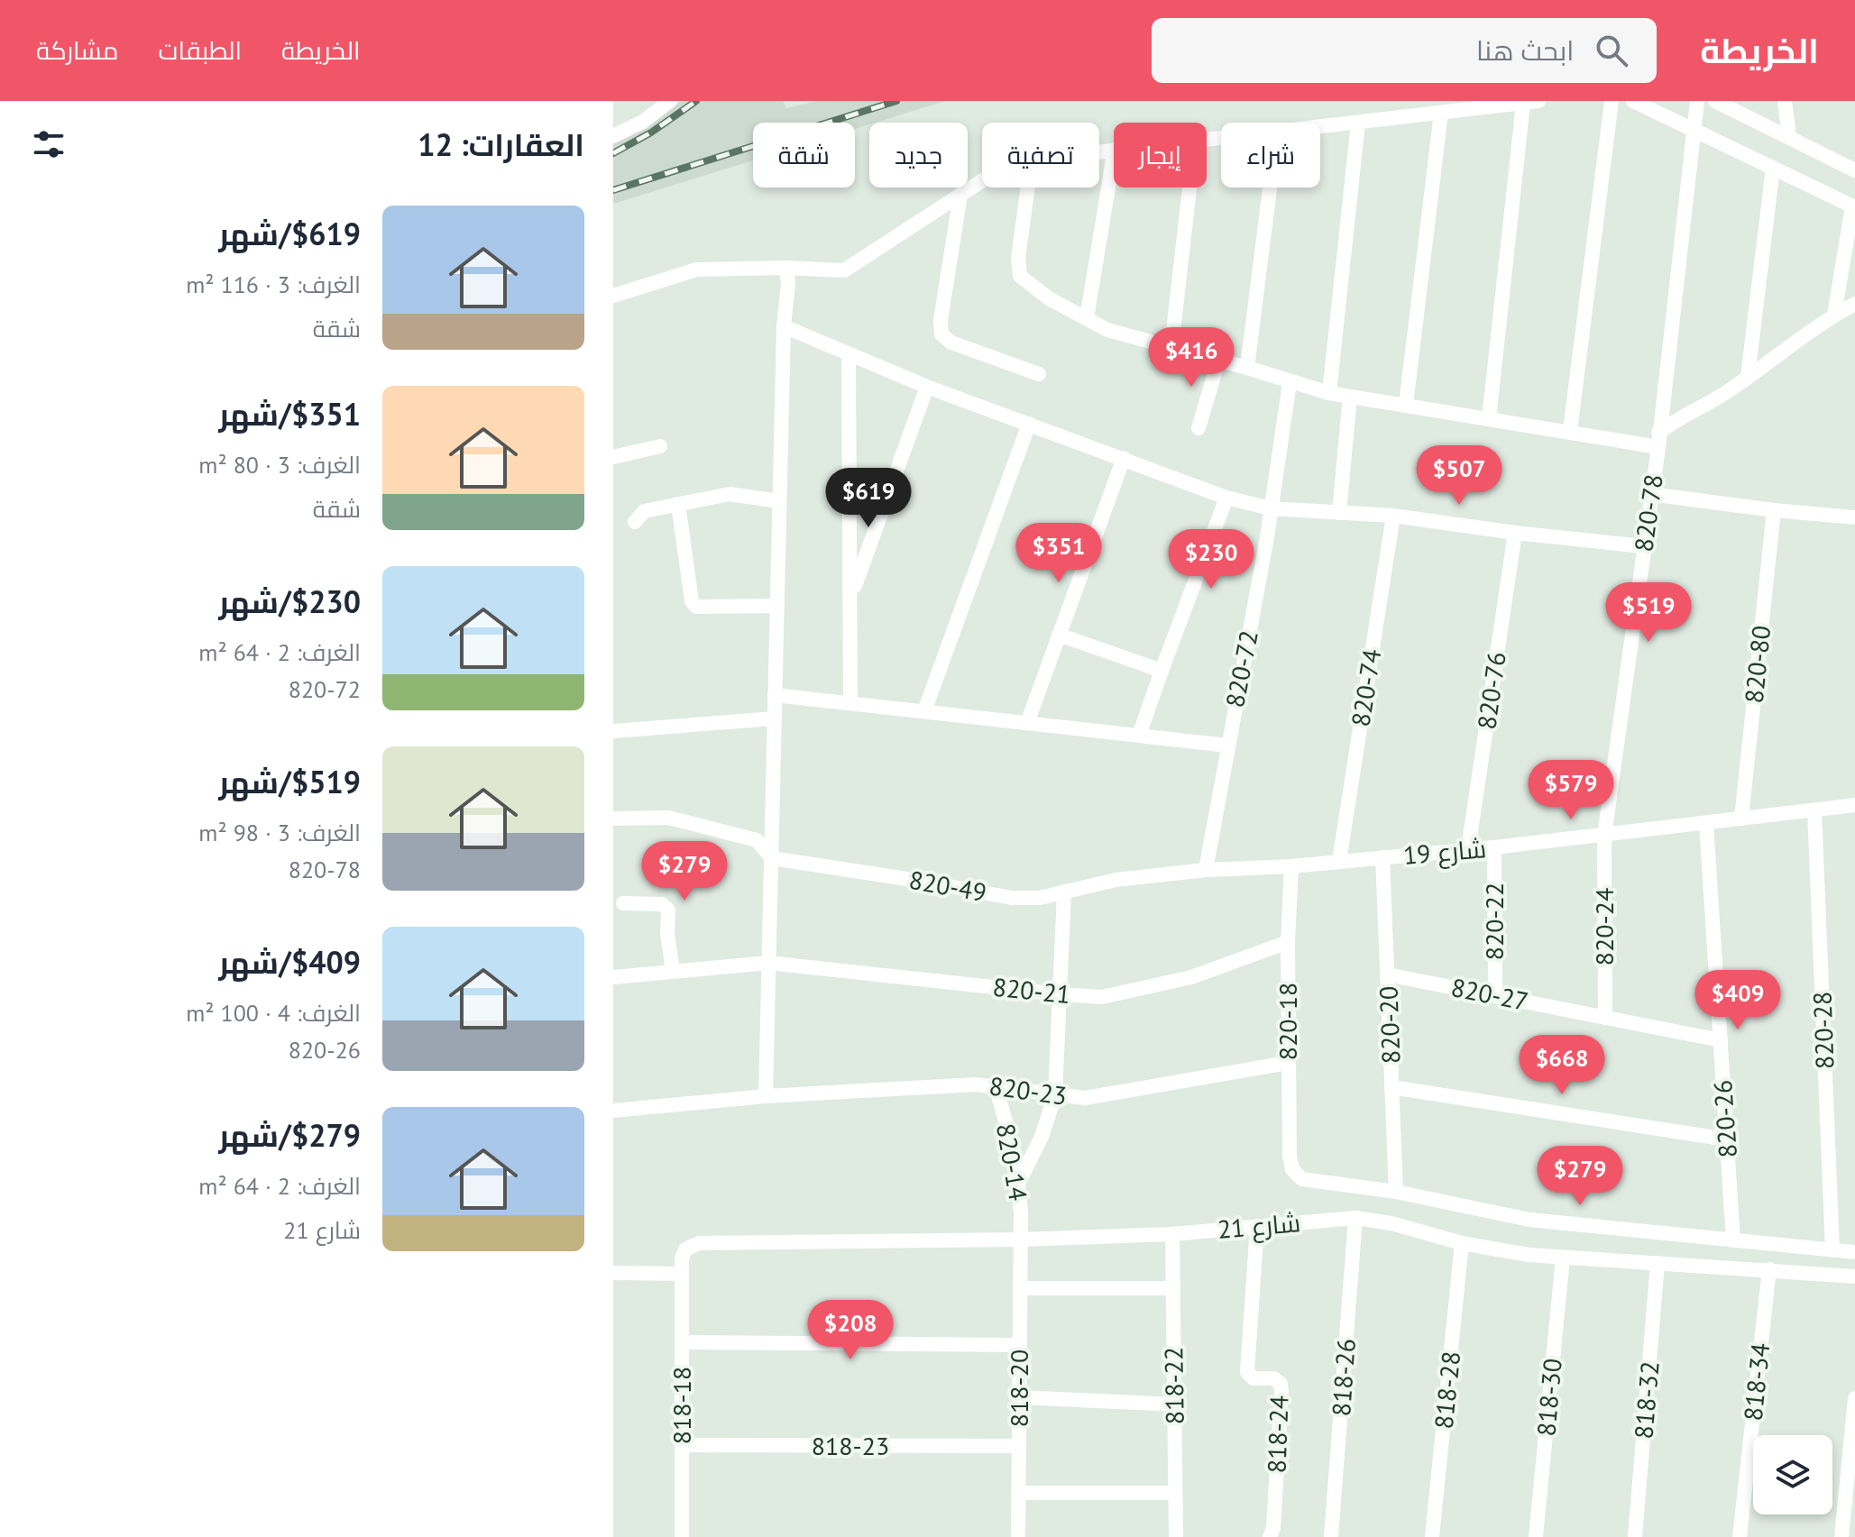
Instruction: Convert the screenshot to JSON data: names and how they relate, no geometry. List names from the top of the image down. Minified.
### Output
{"streets":{"street":["820-78","820-80","820-72","820-74","820-76","شارع 19","820-49","820-22","820-24","820-21","820-27","820-18","820-20","820-28","820-23","820-26","820-14","شارع 21","818-26","818-34","818-22","818-20","818-28","818-30","818-32","818-18","818-24","818-23"]},"crossings":[["820-78","شارع 19"],["820-78","820-24"],["820-80","شارع 19"],["820-72","820-49"],["820-74","شارع 19"],["820-76","شارع 19"],["شارع 19","820-49"],["شارع 19","820-22"],["شارع 19","820-24"],["شارع 19","820-18"],["شارع 19","820-20"],["شارع 19","820-28"],["شارع 19","820-26"],["820-49","820-18"],["820-22","820-27"],["820-24","820-27"],["820-21","820-18"],["820-27","820-20"],["820-27","820-26"],["820-18","820-23"],["820-18","شارع 21"],["820-20","شارع 21"],["820-28","شارع 21"],["820-23","820-14"],["820-26","شارع 21"],["820-14","شارع 21"],["820-14","818-20"],["شارع 21","818-26"],["شارع 21","818-34"],["شارع 21","818-22"],["شارع 21","818-20"],["شارع 21","818-28"],["شارع 21","818-30"],["شارع 21","818-32"],["شارع 21","818-18"],["شارع 21","818-24"],["818-20","818-23"],["818-18","818-23"]],"page":{"header":"الخريطة","search":"ابحث هنا","nav":["الخريطة","الطبقات","مشاركة"],"heading":"العقارات: 12","chip":["شراء","إيجار","تصفية","جديد","شقة"],"list":[{"name":"$619/شهر","note":"الغرف: 3 · 116 m² · شقة"},{"name":"$351/شهر","note":"الغرف: 3 · 80 m² · شقة"},{"name":"$230/شهر","note":"الغرف: 2 · 64 m² · 820-72"},{"name":"$519/شهر","note":"الغرف: 3 · 98 m² · 820-78"},{"name":"$409/شهر","note":"الغرف: 4 · 100 m² · 820-26"},{"name":"$279/شهر","note":"الغرف: 2 · 64 m² · شارع 21"}],"price":["$416","$507","$619","$351","$230","$519","$579","$279","$409","$668","$279","$208"]}}
